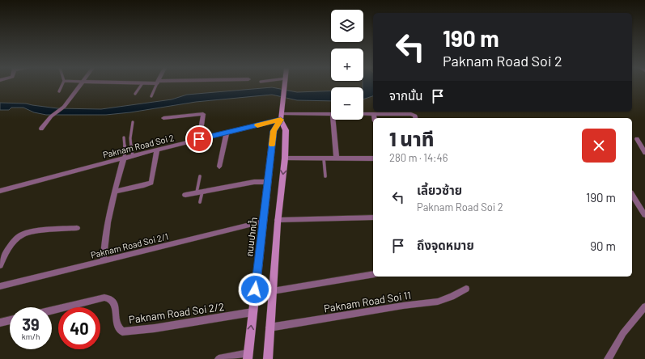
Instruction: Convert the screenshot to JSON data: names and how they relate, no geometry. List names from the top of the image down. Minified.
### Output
{"streets":{"street":["Paknam Road Soi 2","ถนนปากน้ำ","Paknam Road Soi 2/1","Paknam Road Soi 11","Paknam Road Soi 2/2"]},"crossings":[["Paknam Road Soi 2","ถนนปากน้ำ"],["ถนนปากน้ำ","Paknam Road Soi 2/1"],["ถนนปากน้ำ","Paknam Road Soi 11"],["ถนนปากน้ำ","Paknam Road Soi 2/2"]],"page":{"map_buttons":["+","−"],"turn":["190 m","Paknam Road Soi 2"],"then":"จากนั้น","heading":["1 นาที","280 m · 14:46"],"list":[{"name":"เลี้ยวซ้าย","note":"Paknam Road Soi 2","value":"190 m"},{"name":"ถึงจุดหมาย","value":"90 m"}],"speed":"39 km/h","limit":"40"}}
